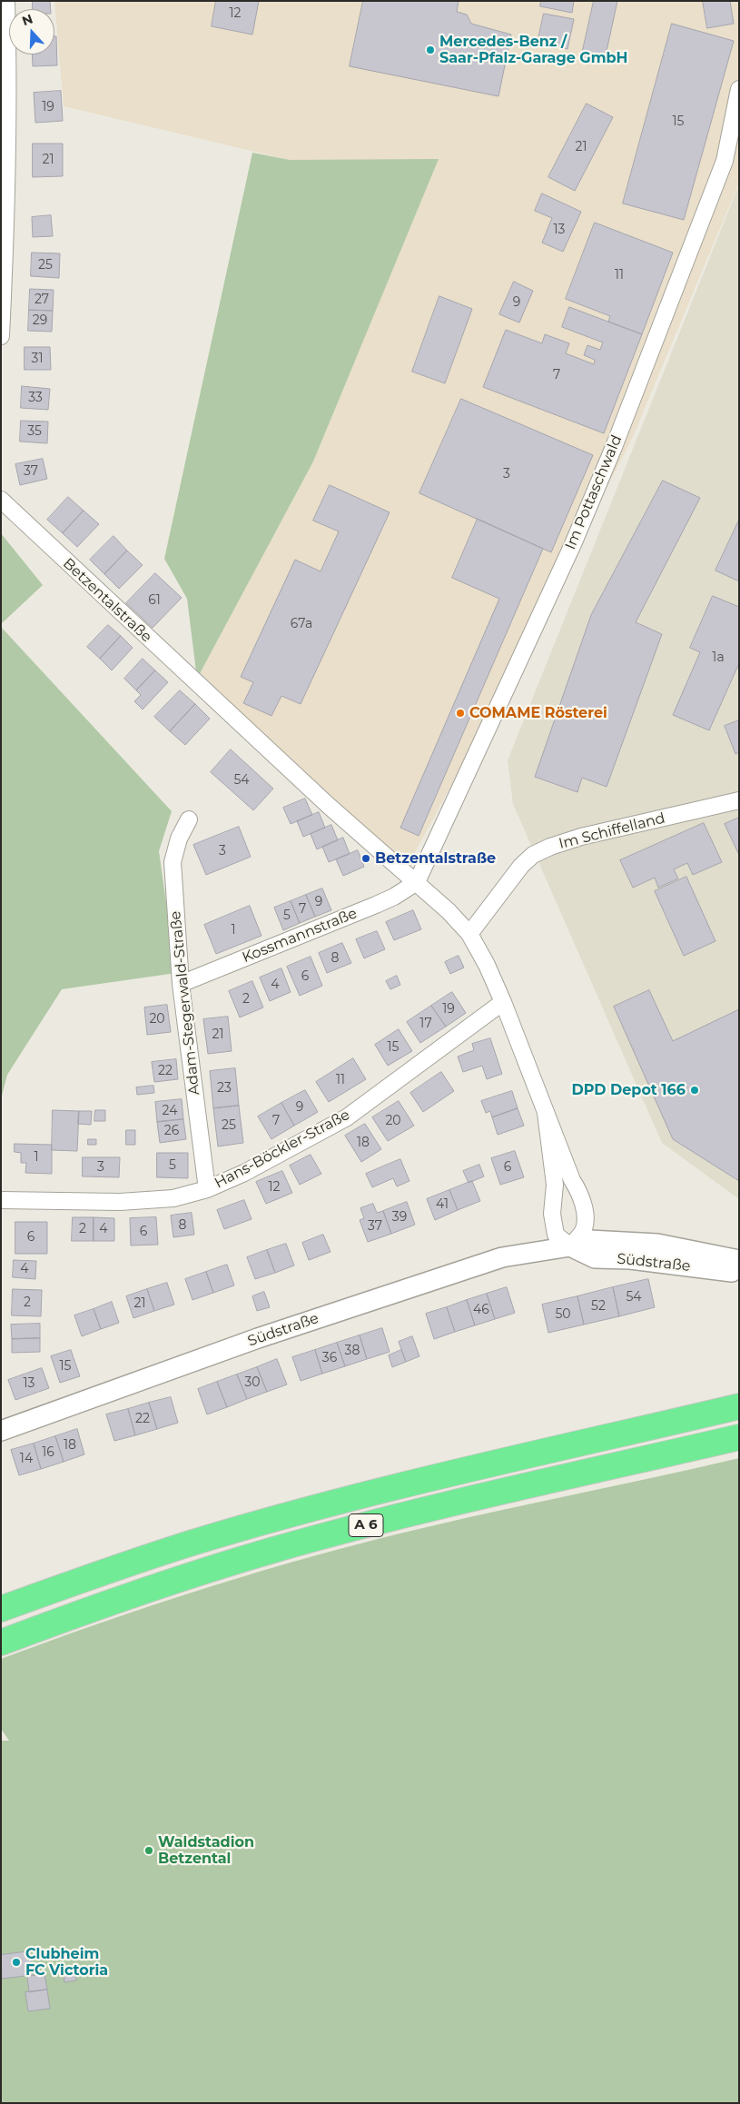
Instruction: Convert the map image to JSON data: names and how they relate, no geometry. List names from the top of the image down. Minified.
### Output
{"streets":{"highway":["A 6"],"street":["Im Pottaschwald","Betzentalstraße","Im Schiffelland","Kossmannstraße","Adam-Stegerwald-Straße","Hans-Böckler-Straße","Südstraße"]},"crossings":[["Im Pottaschwald","Betzentalstraße"],["Im Pottaschwald","Kossmannstraße"],["Betzentalstraße","Im Schiffelland"],["Betzentalstraße","Kossmannstraße"],["Betzentalstraße","Hans-Böckler-Straße"],["Kossmannstraße","Adam-Stegerwald-Straße"],["Adam-Stegerwald-Straße","Hans-Böckler-Straße"]],"places":["Mercedes-Benz / Saar-Pfalz-Garage GmbH","COMAME Rösterei","Betzentalstraße","DPD Depot 166","Waldstadion Betzental","Clubheim FC Victoria"],"house_numbers":["12","19","15","21","21","13","25","11","27","9","29","31","7","33","35","37","3","61","67a","1a","54","3","9","7","5","1","8","6","4","2","19","20","17","21","15","22","11","23","9","24","7","20","25","26","18","1","5","3","6","12","41","39","8","37","2","4","6","6","4","54","2","21","52","46","50","38","36","15","30","13","22","18","16","14"],"north":"top"}
